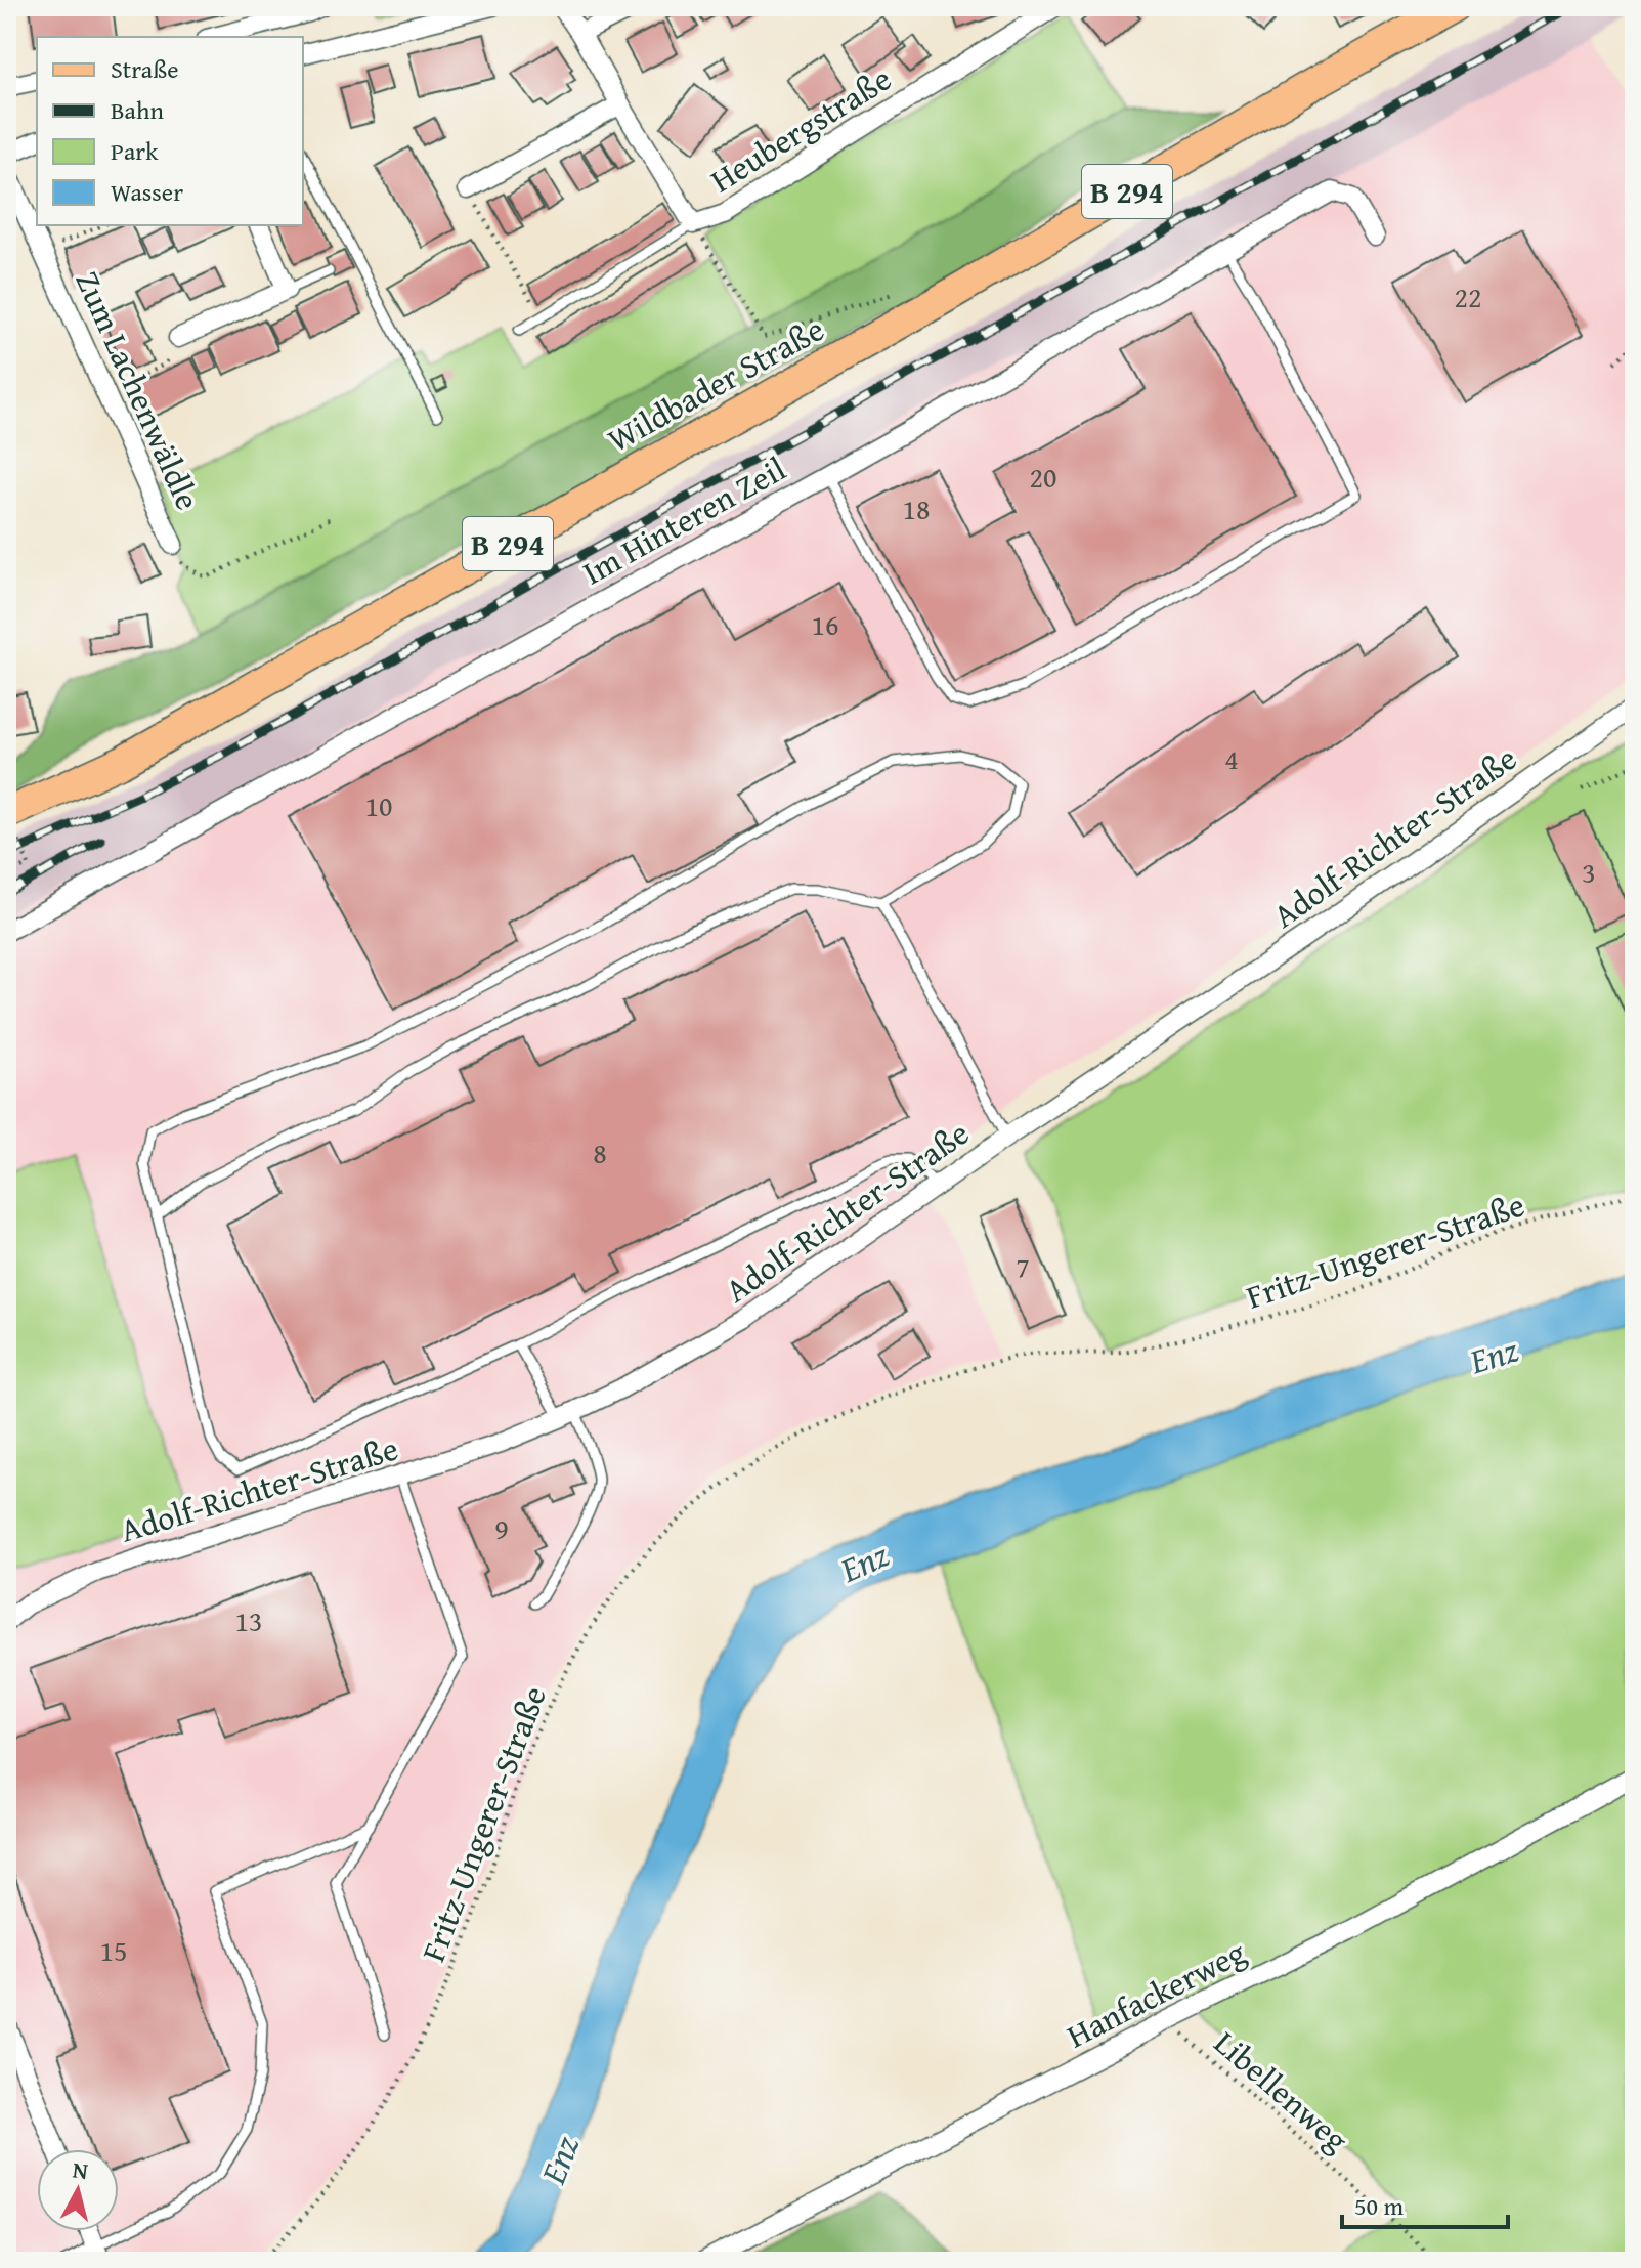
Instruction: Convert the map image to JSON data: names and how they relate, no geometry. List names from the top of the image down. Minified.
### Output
{"streets":{"main road":["B 294","Wildbader Straße"],"street":["Heubergstraße","Zum Lachenwäldle","Im Hinteren Zeil","Adolf-Richter-Straße","Hanfackerweg"],"path":["Fritz-Ungerer-Straße","Libellenweg"]},"crossings":[["Hanfackerweg","Libellenweg"]],"water":["Enz"],"house_numbers":["22","20","18","16","4","10","3","8","7","9","13","15"],"legend":["Straße","Bahn","Park","Wasser"],"scale_bar":"50 m","north":"top"}
